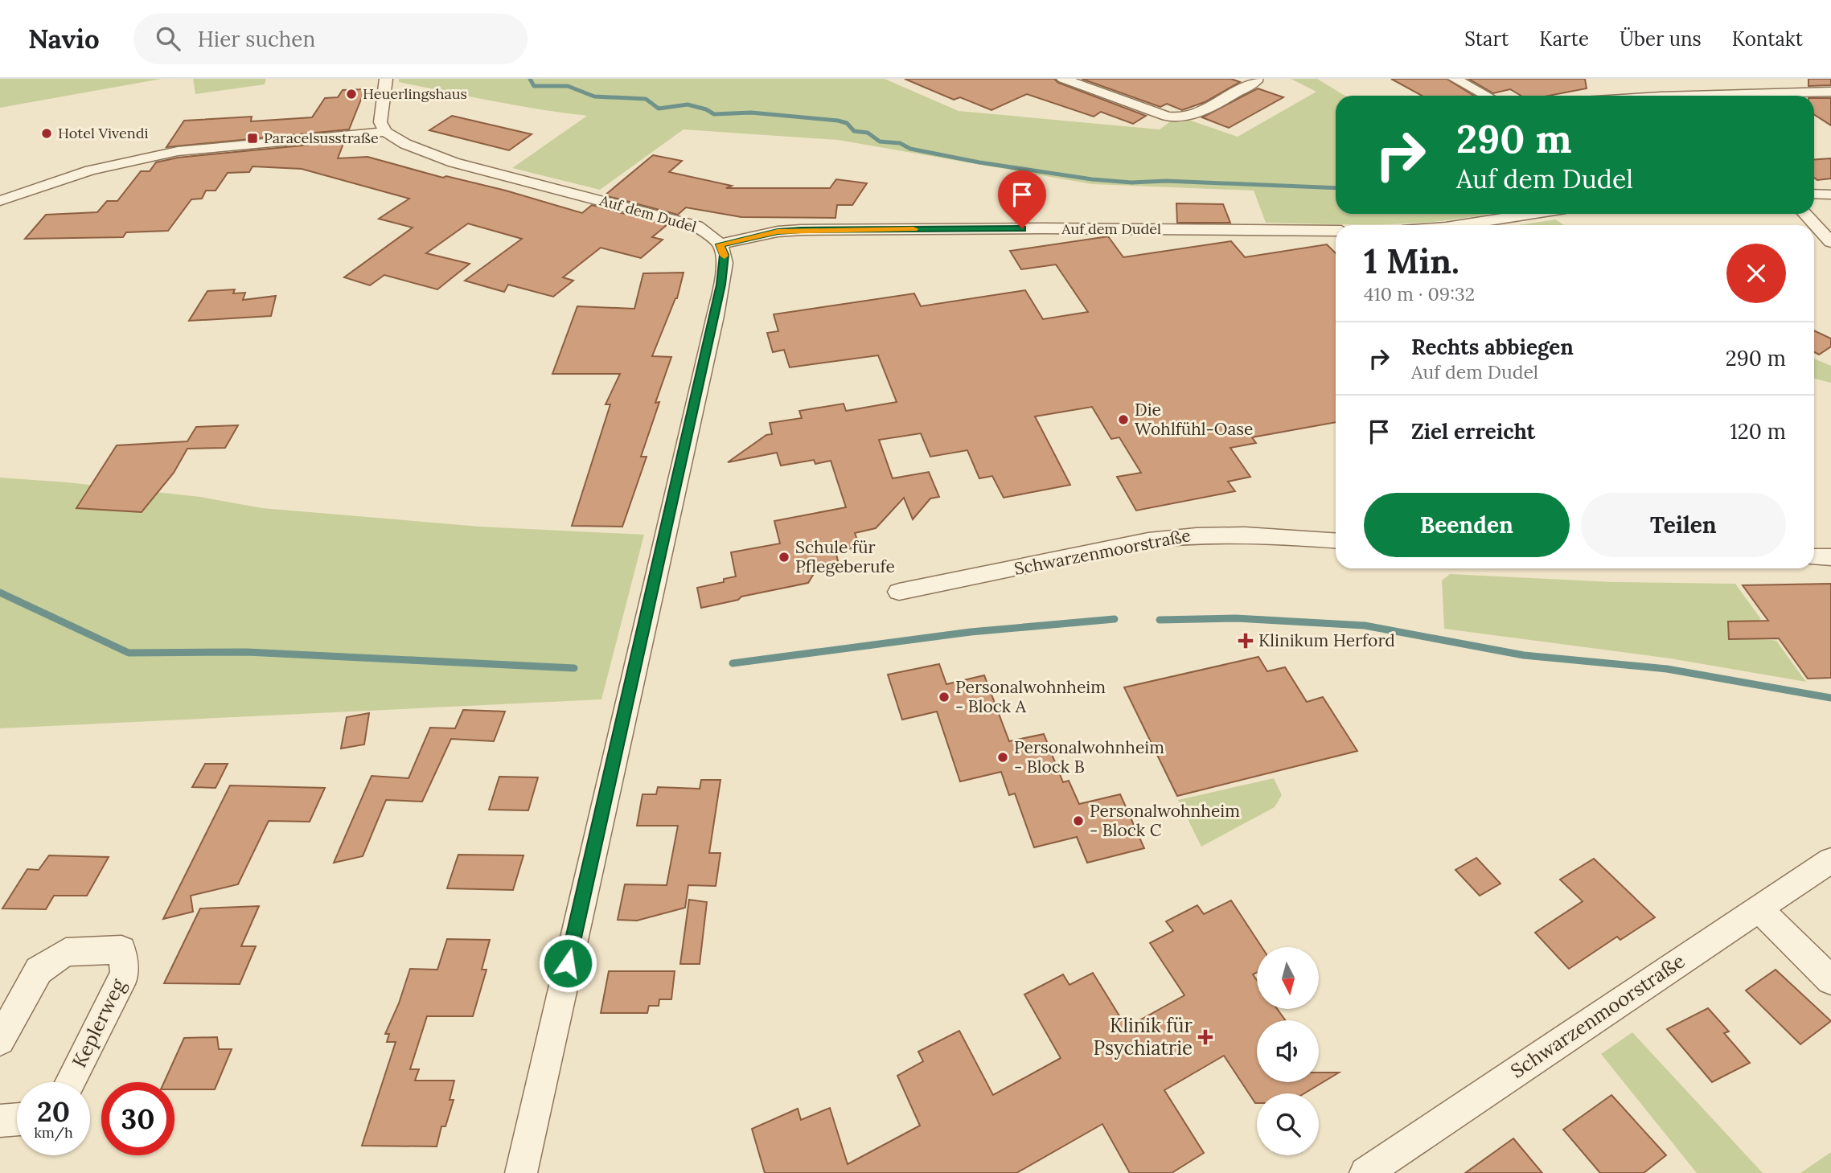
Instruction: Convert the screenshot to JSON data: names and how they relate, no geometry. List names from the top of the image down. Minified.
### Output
{"streets":{"street":["Auf dem Dudel","Schwarzenmoorstraße","Keplerweg"]},"places":{"other":["Heuerlingshaus","Hotel Vivendi","Die Wohlfühl-Oase","Schule für Pflegeberufe","Personalwohnheim - Block A","Personalwohnheim - Block B","Personalwohnheim - Block C"],"transit":["Paracelsusstraße"],"health":["Klinikum Herford","Klinik für Psychiatrie"]},"north":"bottom","page":{"header":"Navio","search":"Hier suchen","nav":["Start","Karte","Über uns","Kontakt"],"turn":["290 m","Auf dem Dudel"],"heading":["1 Min.","410 m · 09:32"],"list":[{"name":"Rechts abbiegen","note":"Auf dem Dudel","value":"290 m"},{"name":"Ziel erreicht","value":"120 m"}],"buttons":["Beenden","Teilen"],"speed":"20 km/h","limit":"30"}}
